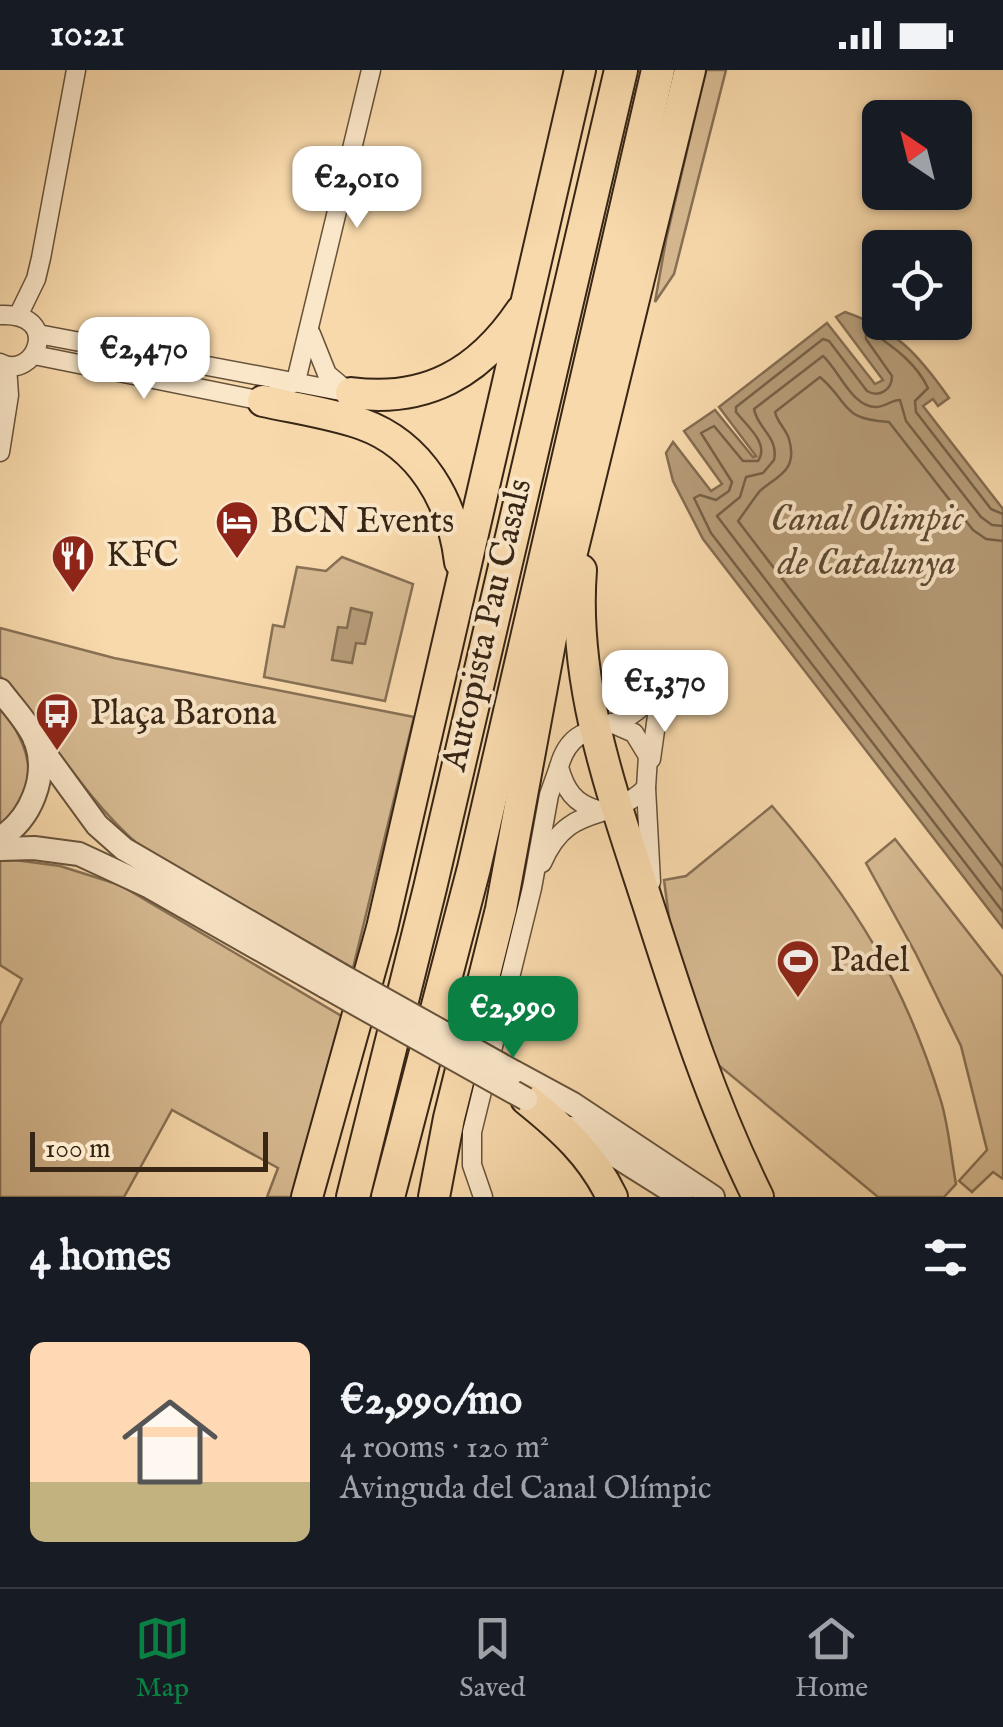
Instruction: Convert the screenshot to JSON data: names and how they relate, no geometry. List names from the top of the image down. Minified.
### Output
{"streets":{"highway":["Autopista Pau Casals"]},"water":["Canal Olimpic de Catalunya"],"places":{"hotel":["BCN Events"],"restaurant":["KFC"],"bus stop":["Plaça Barona"],"sports":["Padel"]},"scale_bar":"100 m","north":"top left","page":{"status":"10:21","price":["€2,010","€2,470","€1,370","€2,990"],"scale":"100 m","heading":"4 homes","list":[{"name":"€2,990/mo","note":"4 rooms · 120 m² · Avinguda del Canal Olímpic"}],"tabs":["Map","Saved","Home"]}}
